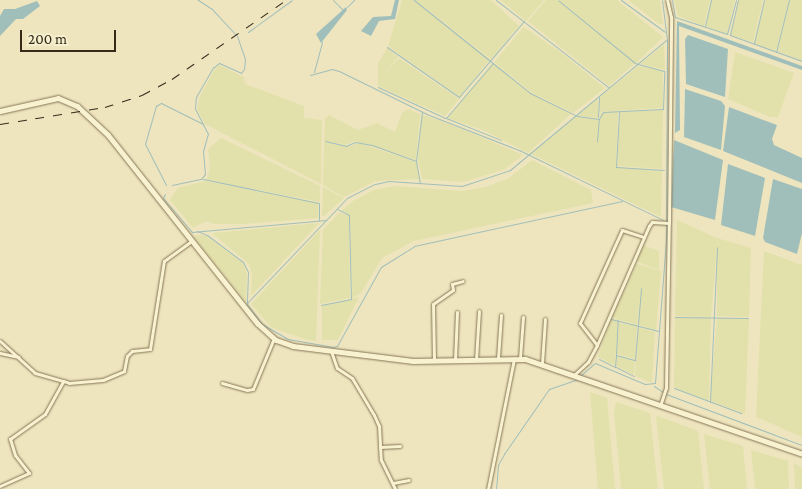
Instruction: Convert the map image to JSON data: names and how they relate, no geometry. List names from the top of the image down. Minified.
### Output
{"scale_bar":"200 m"}
